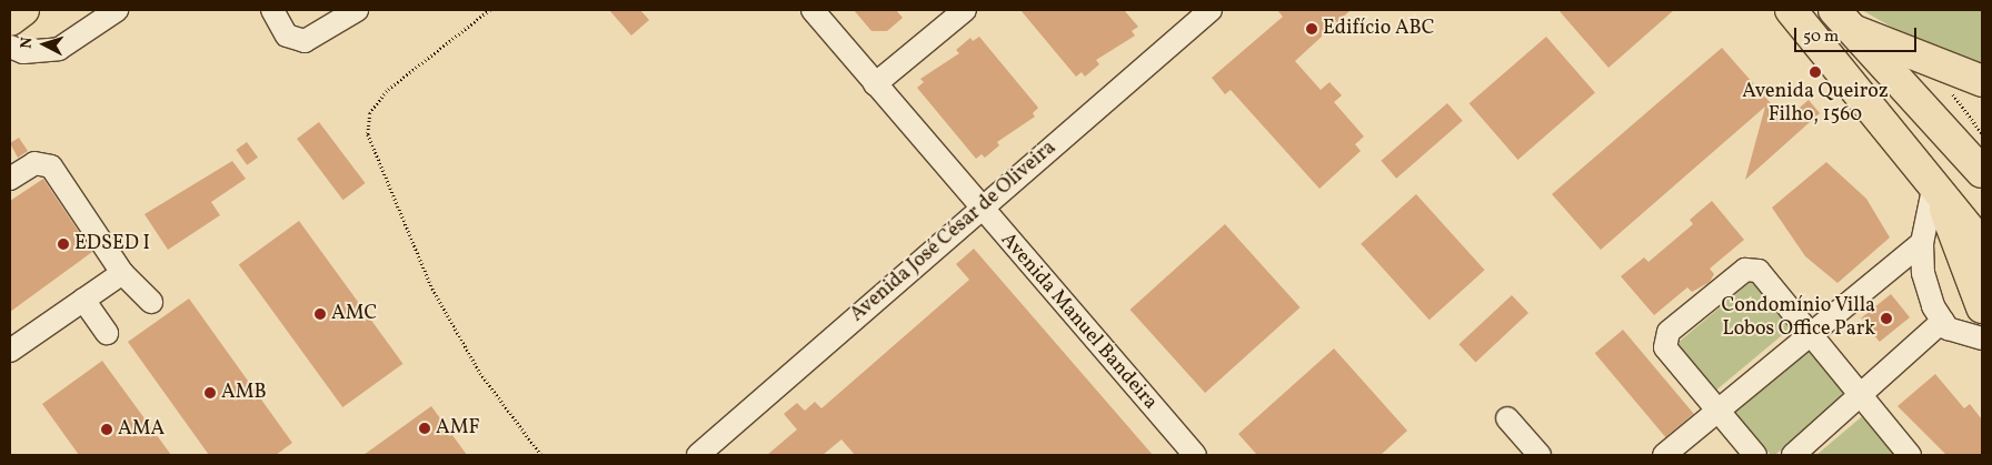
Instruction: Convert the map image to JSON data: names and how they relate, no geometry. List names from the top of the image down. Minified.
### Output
{"streets":{"street":["Avenida José César de Oliveira","Avenida Manuel Bandeira"]},"crossings":[["Avenida José César de Oliveira","Avenida Manuel Bandeira"]],"places":["Edifício ABC","Avenida Queiroz Filho, 1560","EDSED I","AMC","Condomínio Villa Lobos Office Park","AMB","AMF","AMA"],"scale_bar":"50 m","north":"left"}
